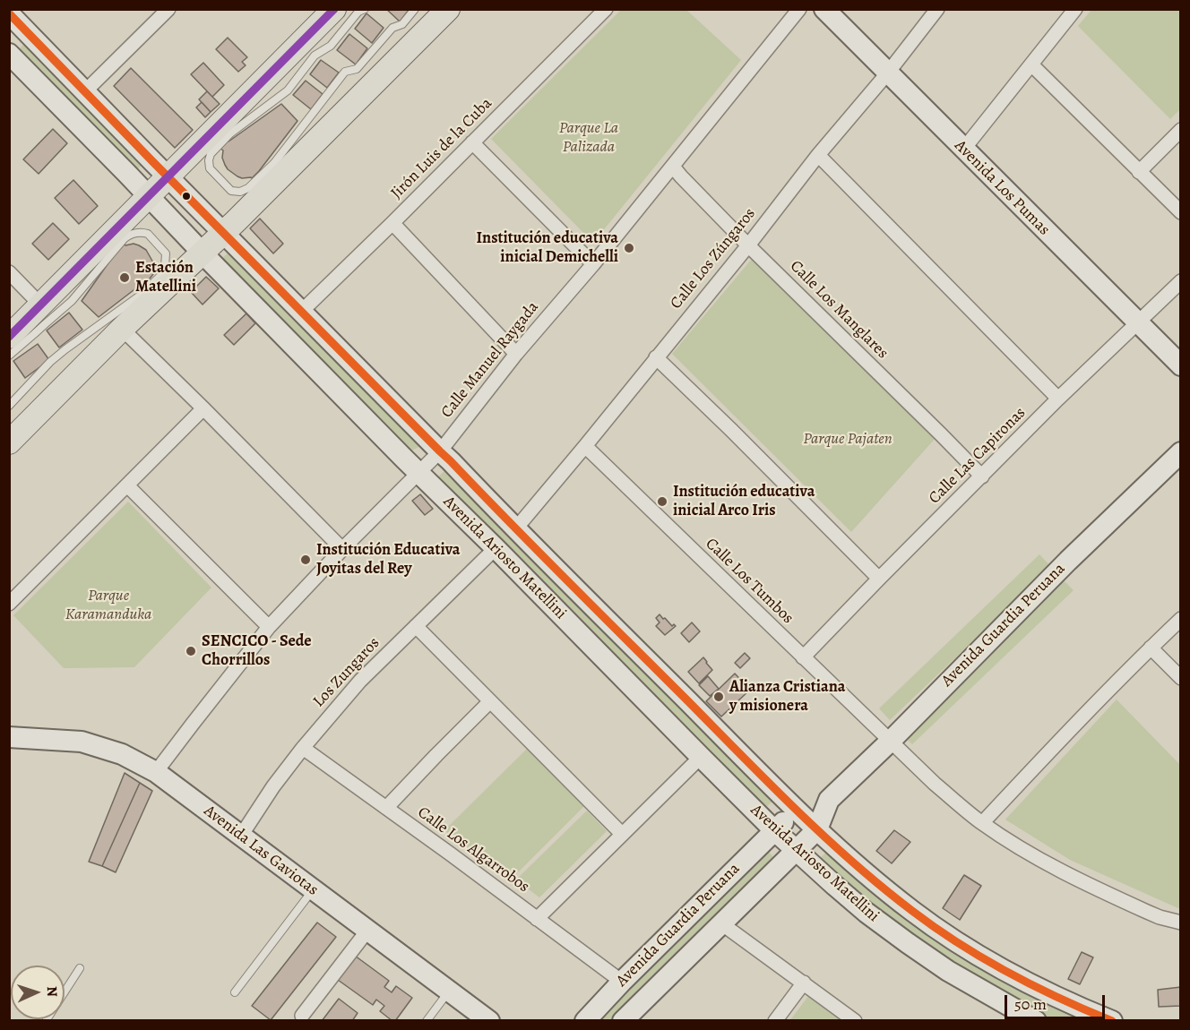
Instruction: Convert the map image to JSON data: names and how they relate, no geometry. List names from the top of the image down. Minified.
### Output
{"streets":{"main road":["Avenida Los Pumas","Avenida Ariosto Matellini","Avenida Guardia Peruana","Avenida Las Gaviotas"],"street":["Jirón Luis de la Cuba","Calle Los Zúngaros","Calle Los Manglares","Calle Manuel Raygada","Calle Las Capironas","Calle Los Tumbos","Los Zungaros","Calle Los Algarrobos"]},"crossings":[["Jirón Luis de la Cuba","Avenida Ariosto Matellini"],["Avenida Los Pumas","Calle Los Zúngaros"],["Avenida Los Pumas","Calle Las Capironas"],["Calle Los Zúngaros","Calle Los Manglares"],["Calle Los Zúngaros","Avenida Ariosto Matellini"],["Calle Los Zúngaros","Calle Los Tumbos"],["Calle Los Manglares","Calle Manuel Raygada"],["Calle Los Manglares","Calle Las Capironas"],["Calle Manuel Raygada","Avenida Ariosto Matellini"],["Calle Manuel Raygada","Avenida Las Gaviotas"],["Calle Las Capironas","Calle Los Tumbos"],["Avenida Ariosto Matellini","Avenida Guardia Peruana"],["Avenida Ariosto Matellini","Los Zungaros"],["Calle Los Tumbos","Avenida Guardia Peruana"],["Avenida Guardia Peruana","Calle Los Algarrobos"],["Los Zungaros","Calle Los Algarrobos"],["Los Zungaros","Avenida Las Gaviotas"]],"parks":["Parque La Palizada","Parque Pajaten","Parque Karamanduka"],"places":["Institución educativa inicial Demichelli","Estación Matellini","Institución educativa inicial Arco Iris","Institución Educativa Joyitas del Rey","SENCICO - Sede Chorrillos","Alianza Cristiana y misionera"],"scale_bar":"50 m","north":"right"}
